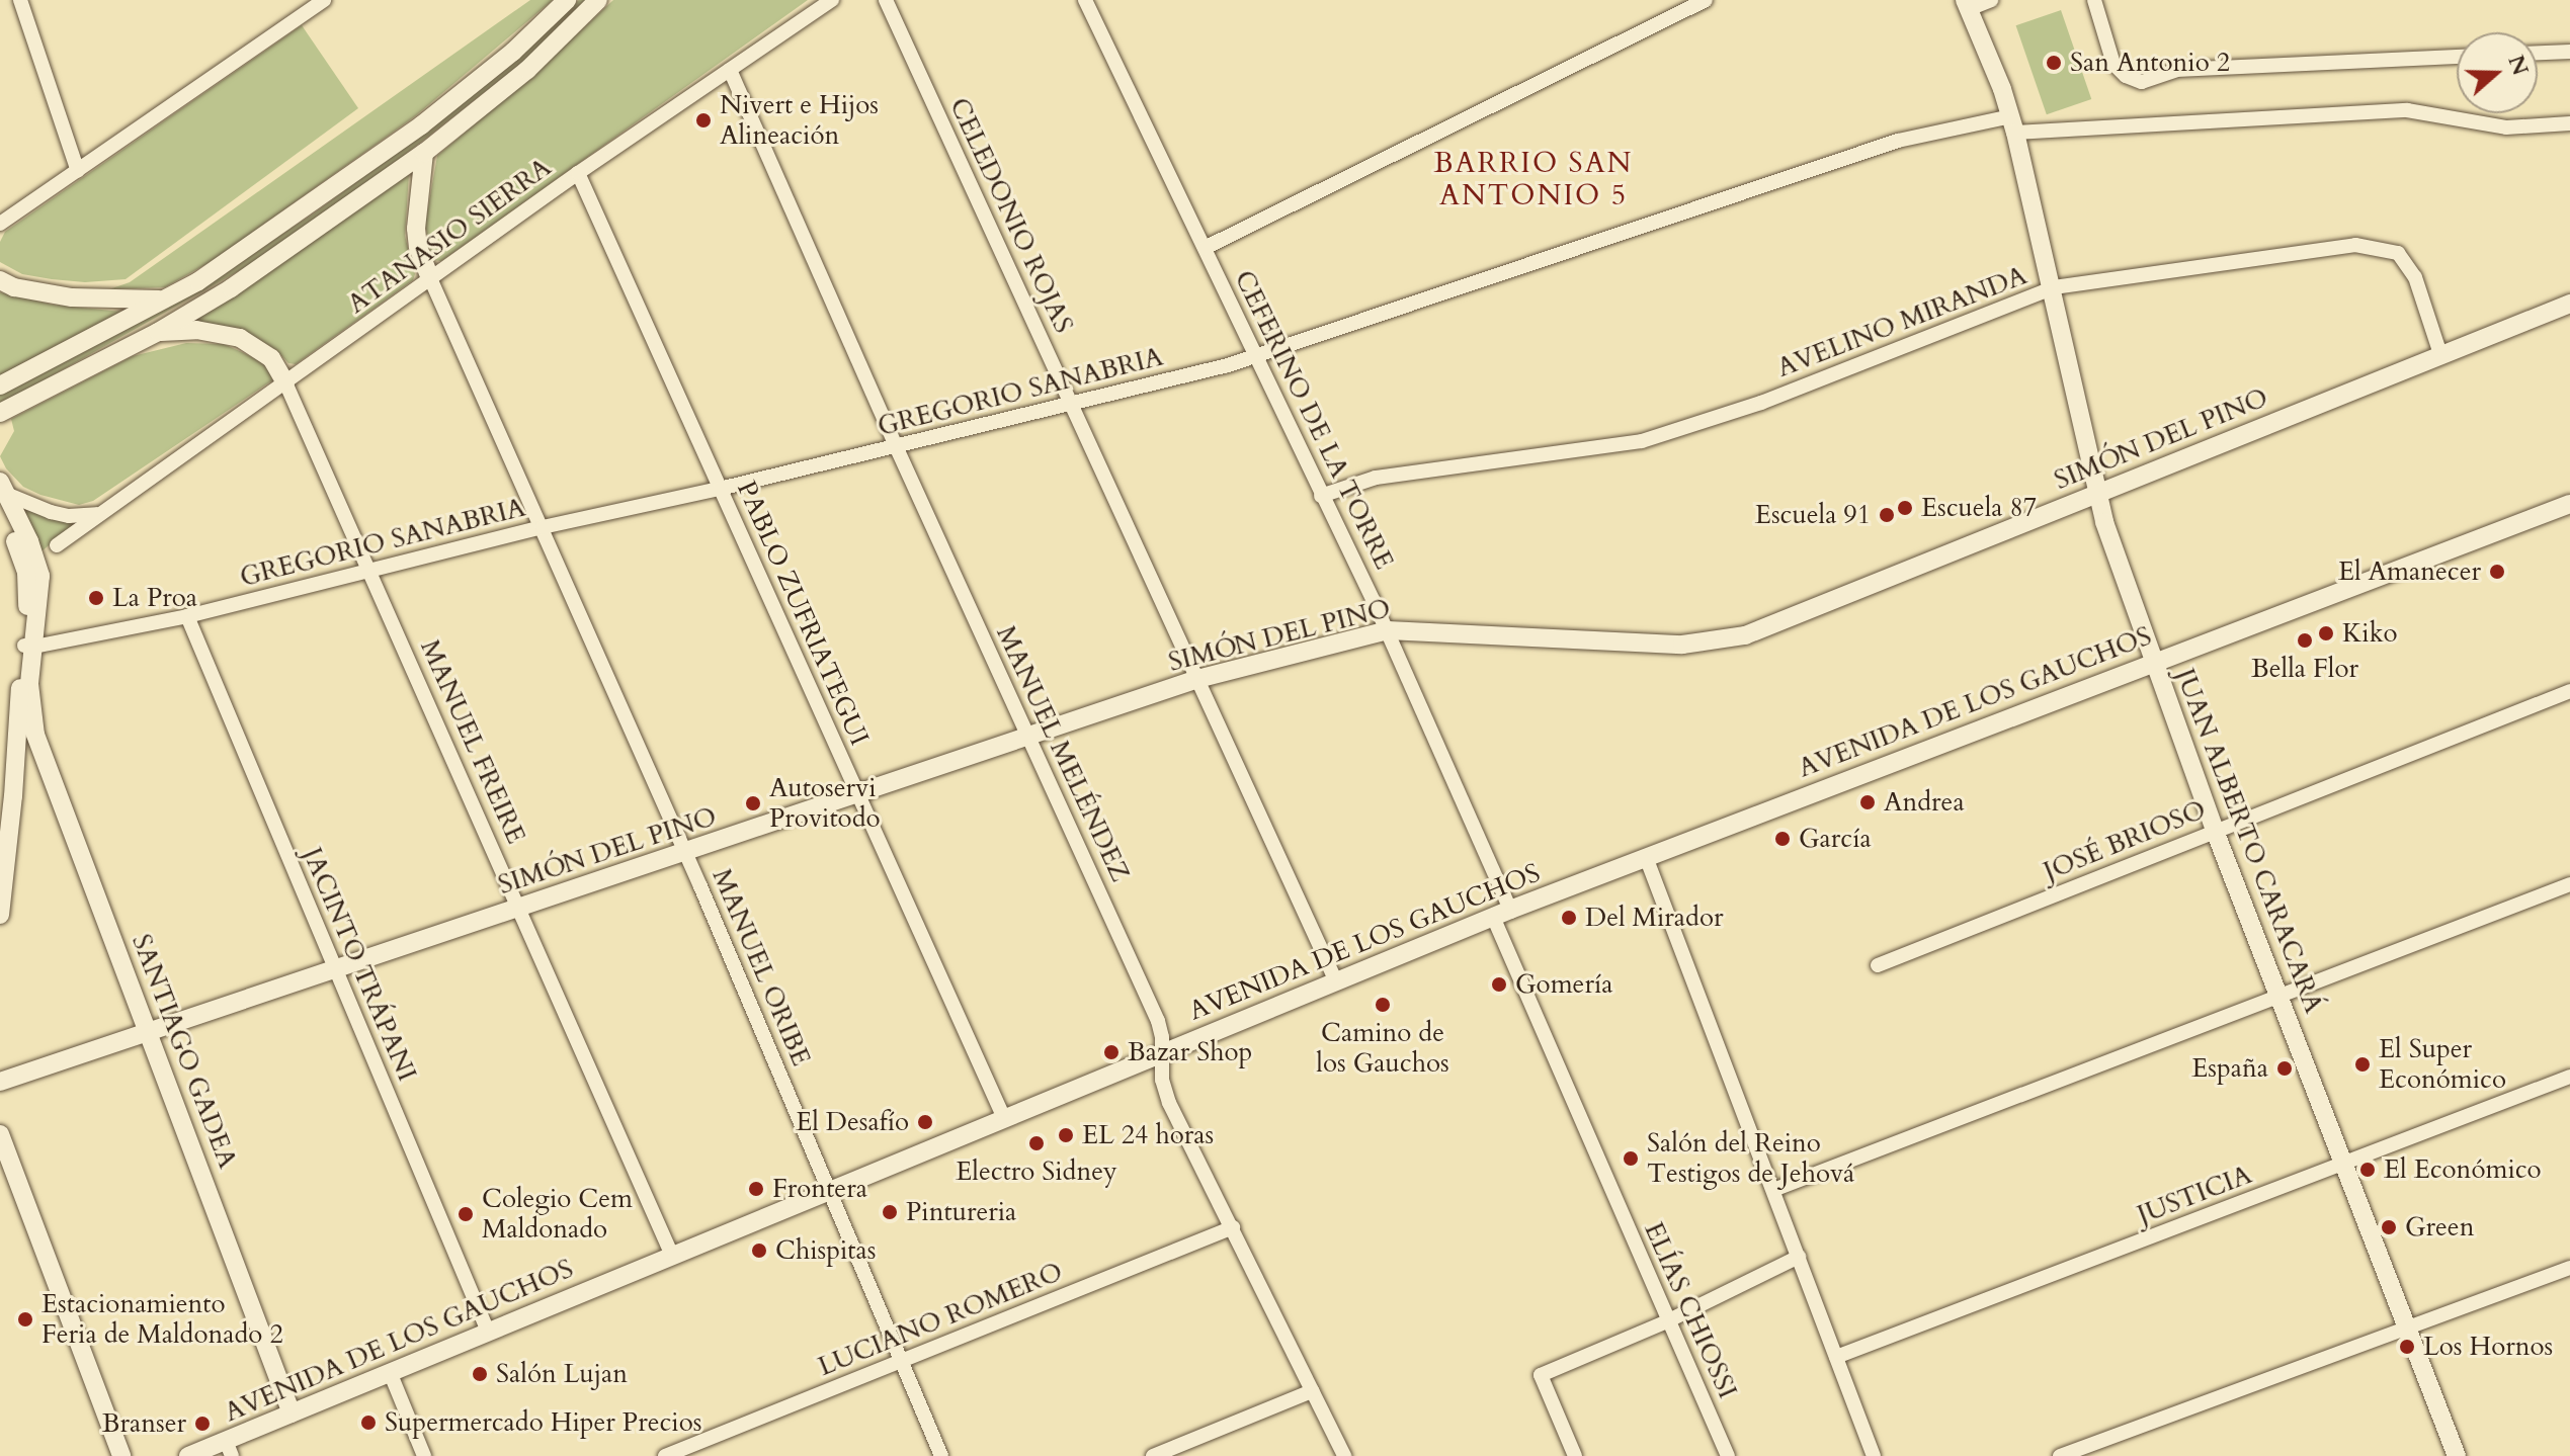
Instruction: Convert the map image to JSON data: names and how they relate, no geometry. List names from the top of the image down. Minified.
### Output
{"streets":{"street":["CELEDONIO ROJAS","ATANASIO SIERRA","AVELINO MIRANDA","GREGORIO SANABRIA","CEFERINO DE LA TORRE","SIMÓN DEL PINO","PABLO ZUFRIATEGUI","AVENIDA DE LOS GAUCHOS","MANUEL FREIRE","MANUEL MELÉNDEZ","JOSÉ BRIOSO","JUAN ALBERTO CARACARÁ","JACINTO TRÁPANI","MANUEL ORIBE","SANTIAGO GADEA","JUSTICIA","ELÍAS CHIOSSI","LUCIANO ROMERO"]},"crossings":[["CELEDONIO ROJAS","GREGORIO SANABRIA"],["CELEDONIO ROJAS","SIMÓN DEL PINO"],["CELEDONIO ROJAS","AVENIDA DE LOS GAUCHOS"],["ATANASIO SIERRA","PABLO ZUFRIATEGUI"],["ATANASIO SIERRA","MANUEL FREIRE"],["ATANASIO SIERRA","MANUEL MELÉNDEZ"],["ATANASIO SIERRA","MANUEL ORIBE"],["AVELINO MIRANDA","CEFERINO DE LA TORRE"],["AVELINO MIRANDA","SIMÓN DEL PINO"],["AVELINO MIRANDA","JUAN ALBERTO CARACARÁ"],["GREGORIO SANABRIA","CEFERINO DE LA TORRE"],["GREGORIO SANABRIA","PABLO ZUFRIATEGUI"],["GREGORIO SANABRIA","MANUEL FREIRE"],["GREGORIO SANABRIA","MANUEL MELÉNDEZ"],["GREGORIO SANABRIA","JUAN ALBERTO CARACARÁ"],["GREGORIO SANABRIA","JACINTO TRÁPANI"],["GREGORIO SANABRIA","MANUEL ORIBE"],["GREGORIO SANABRIA","SANTIAGO GADEA"],["CEFERINO DE LA TORRE","SIMÓN DEL PINO"],["CEFERINO DE LA TORRE","AVENIDA DE LOS GAUCHOS"],["CEFERINO DE LA TORRE","ELÍAS CHIOSSI"],["SIMÓN DEL PINO","PABLO ZUFRIATEGUI"],["SIMÓN DEL PINO","MANUEL FREIRE"],["SIMÓN DEL PINO","MANUEL MELÉNDEZ"],["SIMÓN DEL PINO","JUAN ALBERTO CARACARÁ"],["SIMÓN DEL PINO","JACINTO TRÁPANI"],["SIMÓN DEL PINO","MANUEL ORIBE"],["SIMÓN DEL PINO","SANTIAGO GADEA"],["PABLO ZUFRIATEGUI","AVENIDA DE LOS GAUCHOS"],["AVENIDA DE LOS GAUCHOS","MANUEL FREIRE"],["AVENIDA DE LOS GAUCHOS","MANUEL MELÉNDEZ"],["AVENIDA DE LOS GAUCHOS","JUAN ALBERTO CARACARÁ"],["AVENIDA DE LOS GAUCHOS","JACINTO TRÁPANI"],["AVENIDA DE LOS GAUCHOS","MANUEL ORIBE"],["AVENIDA DE LOS GAUCHOS","SANTIAGO GADEA"],["AVENIDA DE LOS GAUCHOS","ELÍAS CHIOSSI"],["MANUEL MELÉNDEZ","LUCIANO ROMERO"],["JOSÉ BRIOSO","JUAN ALBERTO CARACARÁ"],["JUAN ALBERTO CARACARÁ","JUSTICIA"],["MANUEL ORIBE","LUCIANO ROMERO"]],"districts":["BARRIO SAN ANTONIO 5"],"places":["San Antonio 2","Nivert e Hijos Alineación","Escuela 87","Escuela 91","El Amanecer","La Proa","Kiko","Bella Flor","Andrea","Autoservi Provitodo","García","Del Mirador","Gomería","Camino de los Gauchos","Bazar Shop","El Super Económico","España","El Desafío","EL 24 horas","Electro Sidney","Salón del Reino Testigos de Jehová","El Económico","Frontera","Pintureria","Colegio Cem Maldonado","Green","Chispitas","Estacionamiento Feria de Maldonado 2","Los Hornos","Salón Lujan","Supermercado Hiper Precios","Branser"],"north":"right"}
